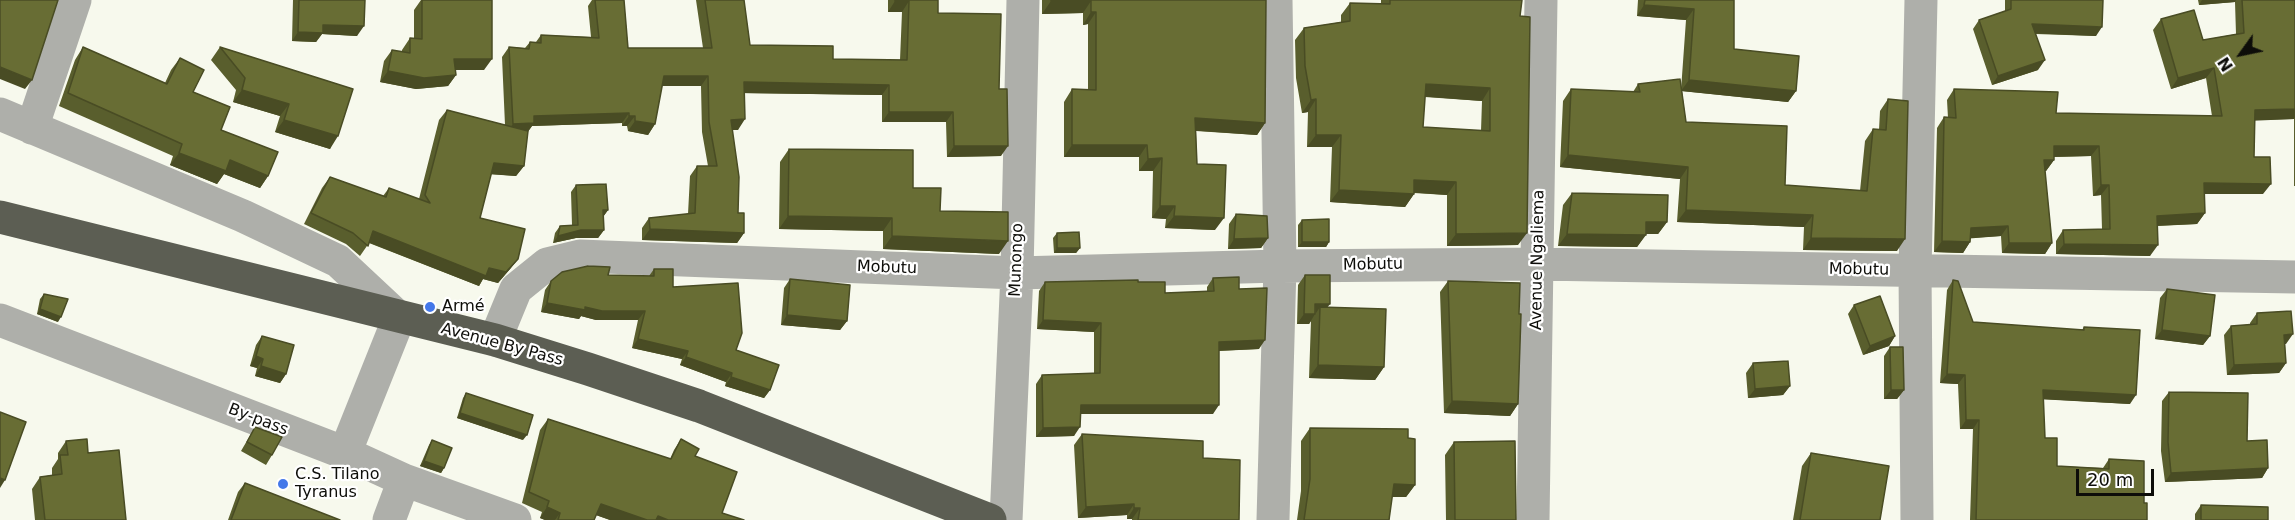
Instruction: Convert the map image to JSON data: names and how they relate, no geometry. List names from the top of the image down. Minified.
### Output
{"streets":{"highway":["Avenue By Pass"],"street":["Munongo","Avenue Ngaliema","Mobutu","By-pass"]},"crossings":[["Munongo","Mobutu"],["Avenue Ngaliema","Mobutu"],["Mobutu","Avenue By Pass"]],"places":["Armé","C.S. Tilano Tyranus"],"scale_bar":"20 m","north":"bottom left"}
